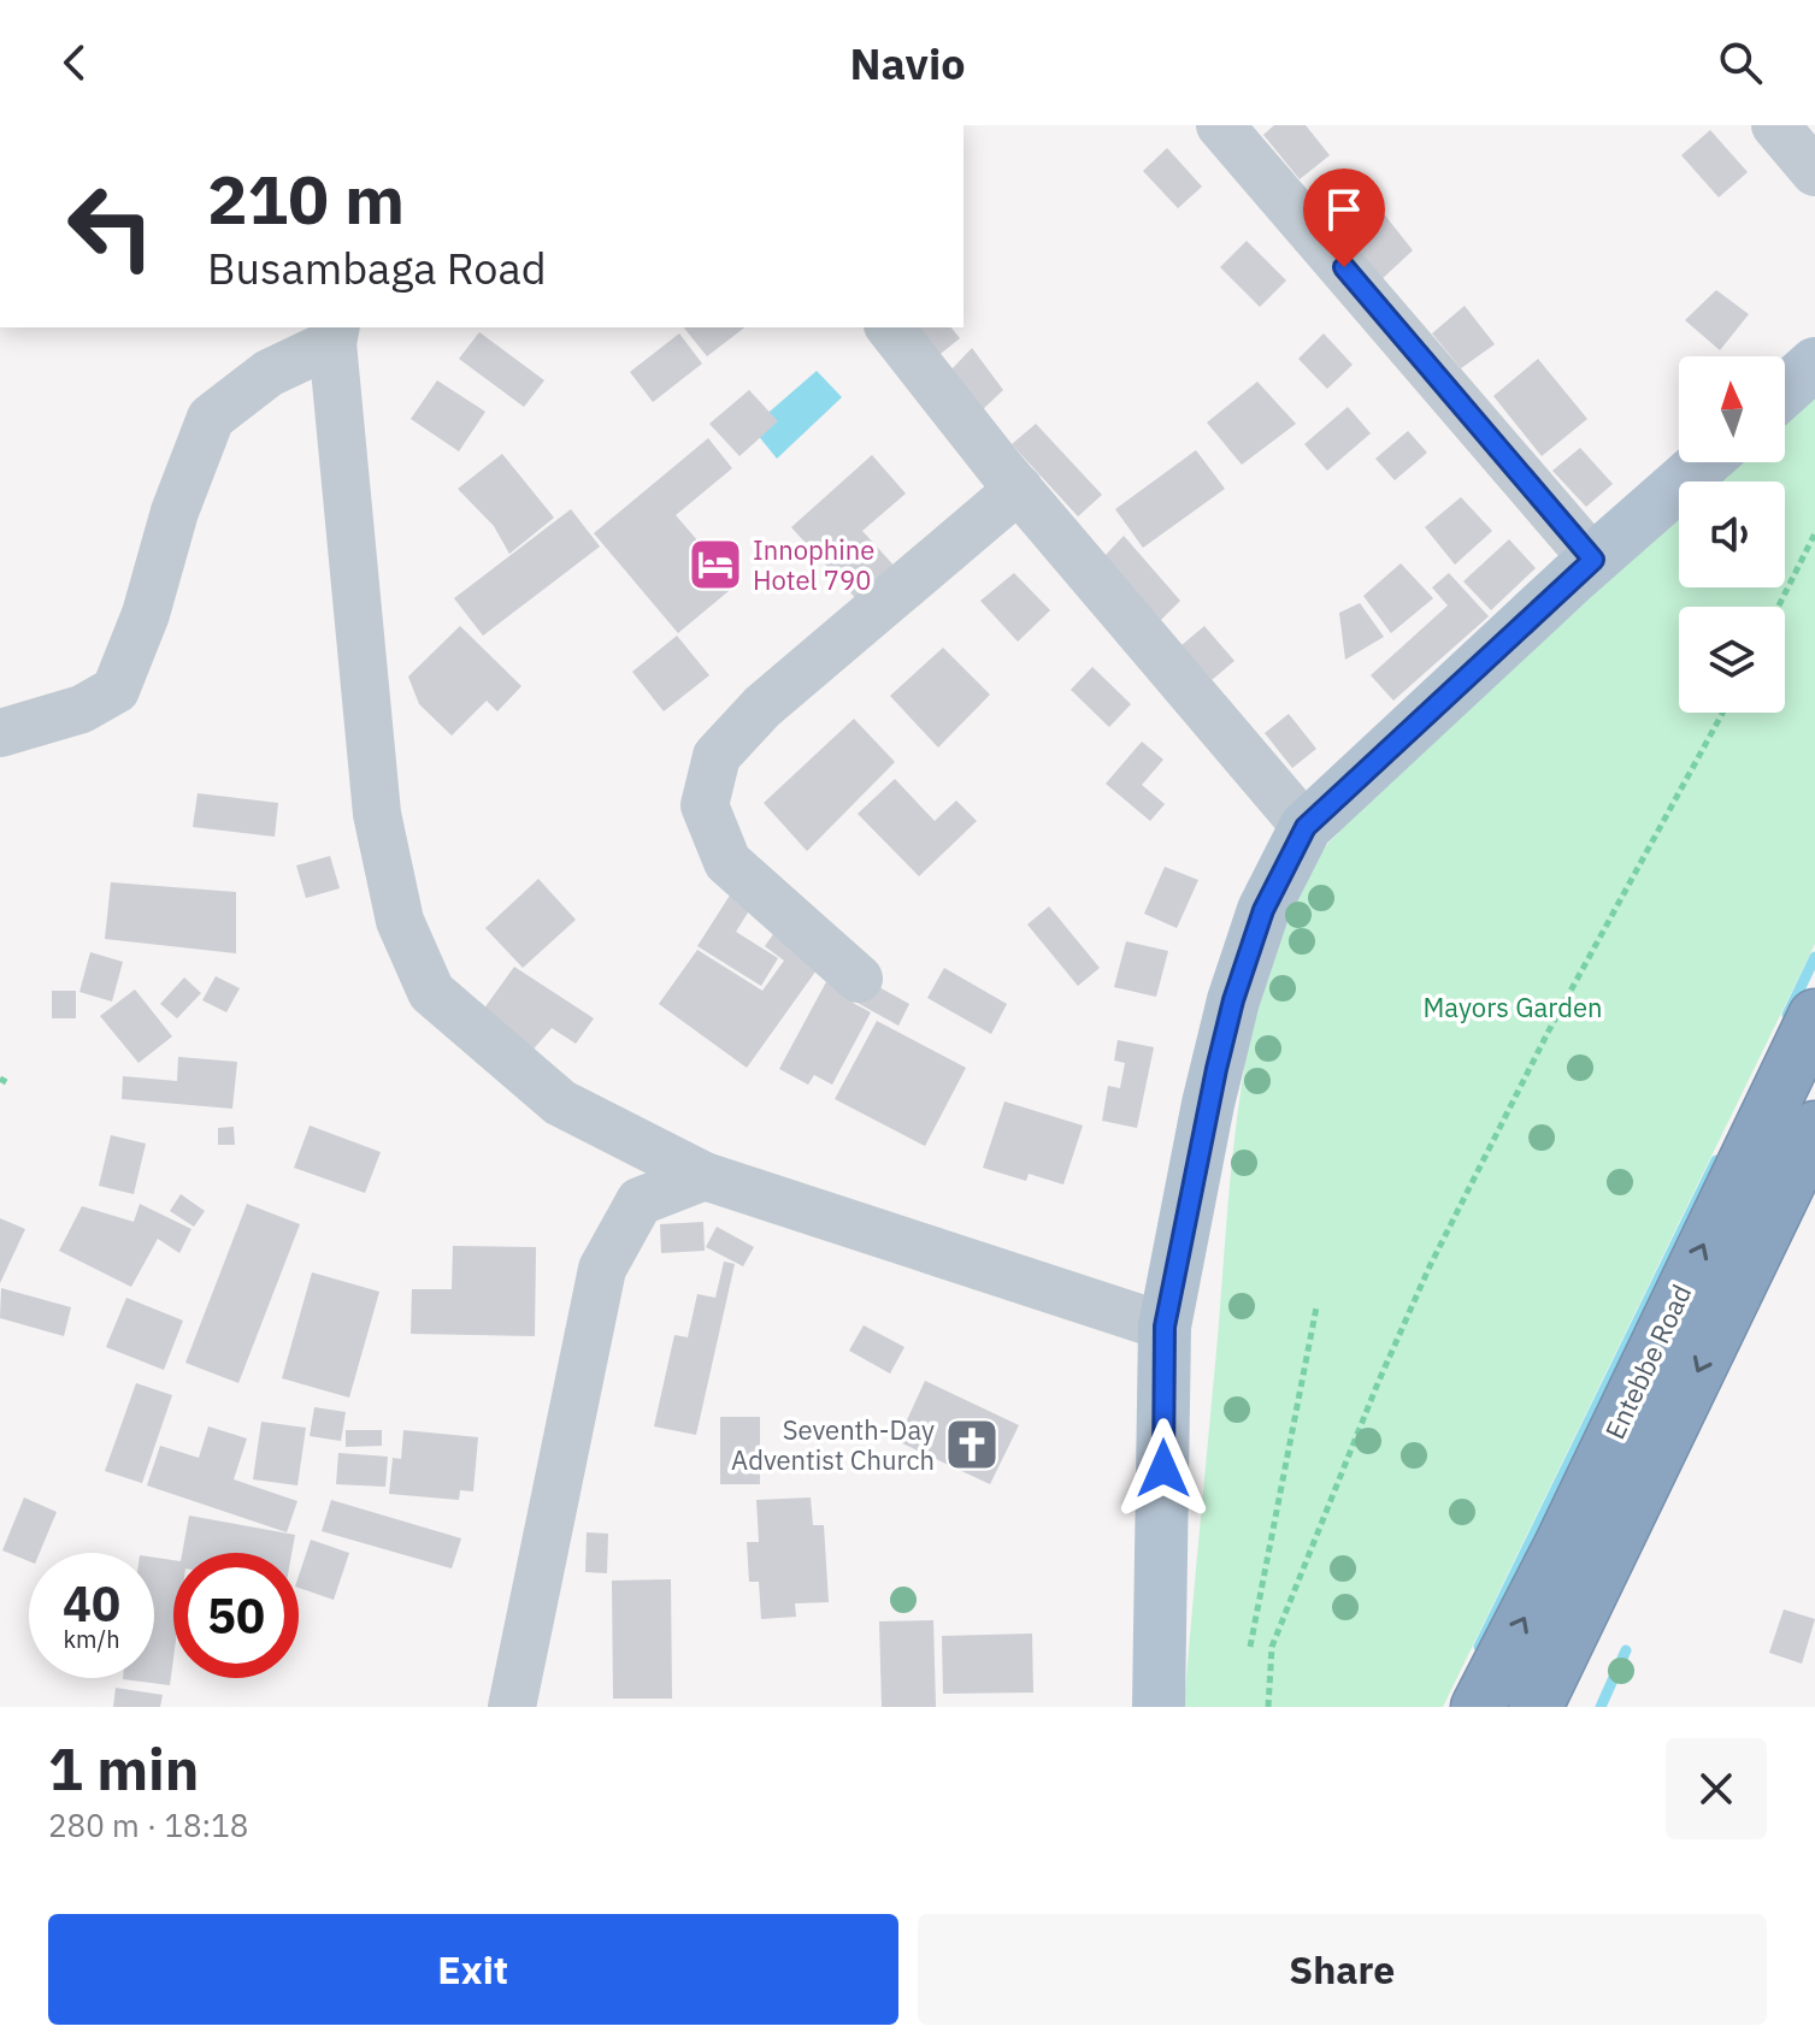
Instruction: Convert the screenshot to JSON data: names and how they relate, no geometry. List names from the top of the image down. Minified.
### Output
{"streets":{"highway":["Entebbe Road"]},"parks":["Mayors Garden"],"places":{"hotel":["Innophine Hotel 790"],"church":["Seventh-Day Adventist Church"]},"north":"top","page":{"header":"Navio","turn":["210 m","Busambaga Road"],"speed":"40 km/h","limit":"50","heading":["1 min","280 m · 18:18"],"buttons":["Exit","Share"]}}
